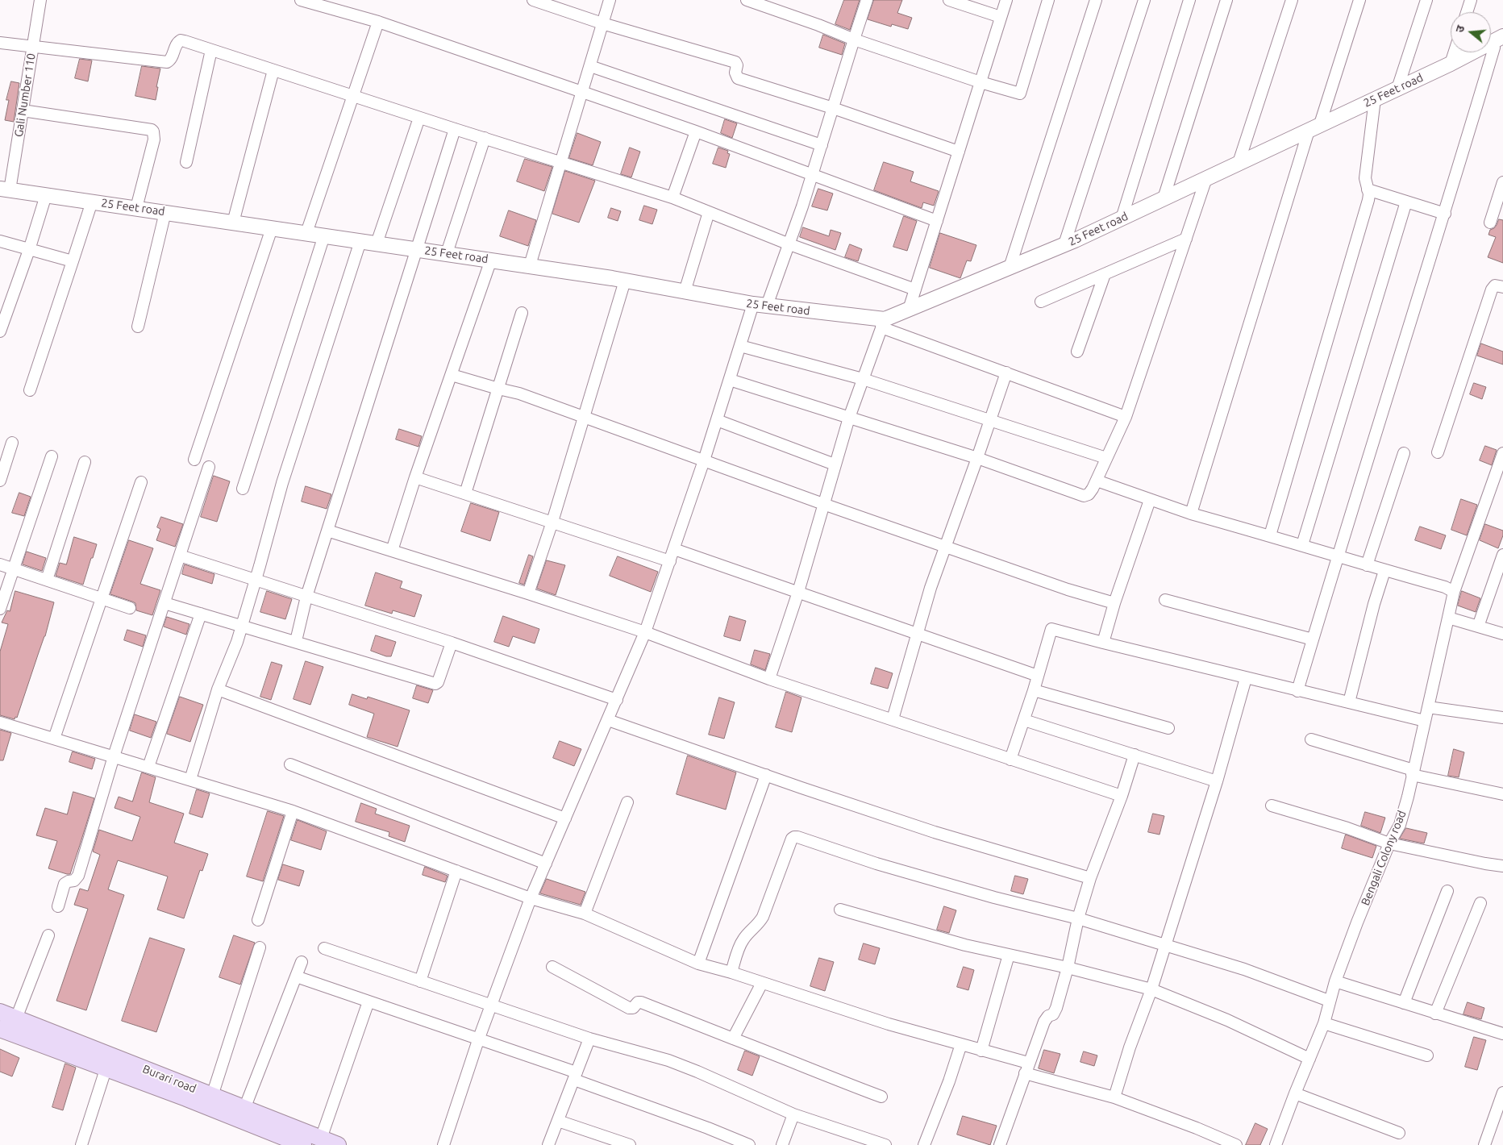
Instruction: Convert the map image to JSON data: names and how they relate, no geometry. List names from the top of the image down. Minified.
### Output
{"streets":{"main road":["Burari road"],"street":["25 Feet road","Gali Number 110","Bengali Colony road"]},"crossings":[["25 Feet road","Gali Number 110"]],"north":"left"}
